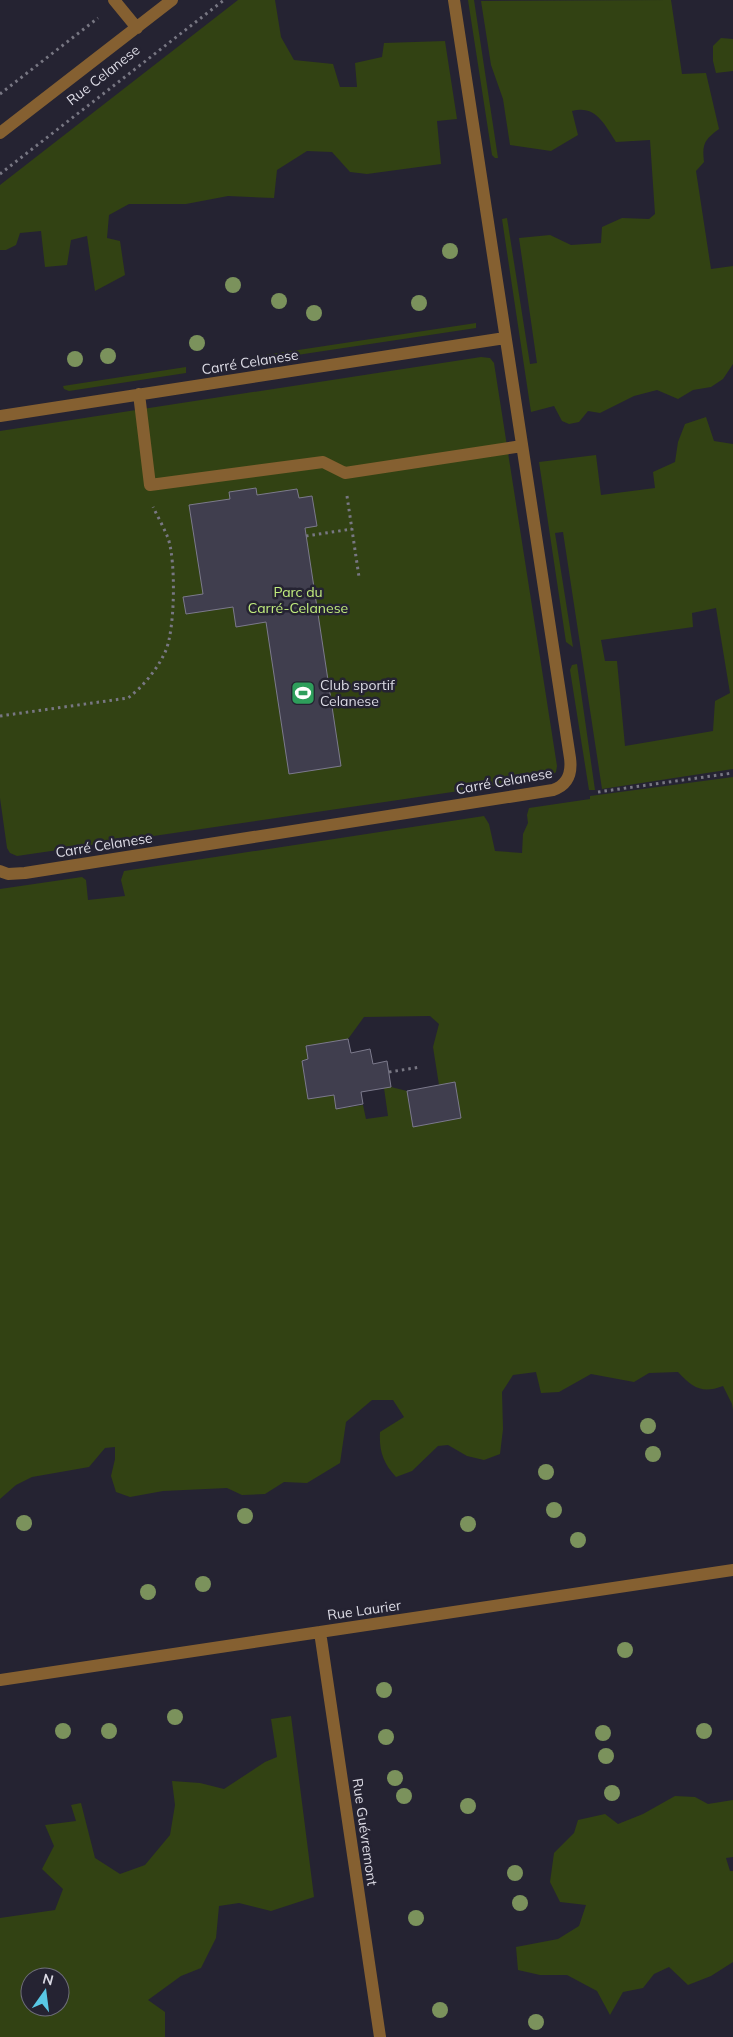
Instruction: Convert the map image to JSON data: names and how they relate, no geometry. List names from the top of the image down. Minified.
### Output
{"streets":{"street":["Rue Celanese","Carré Celanese","Rue Laurier","Rue Guévremont"]},"crossings":[["Rue Laurier","Rue Guévremont"]],"parks":["Parc du Carré-Celanese"],"places":{"sports":["Club sportif Celanese"]},"north":"top"}
